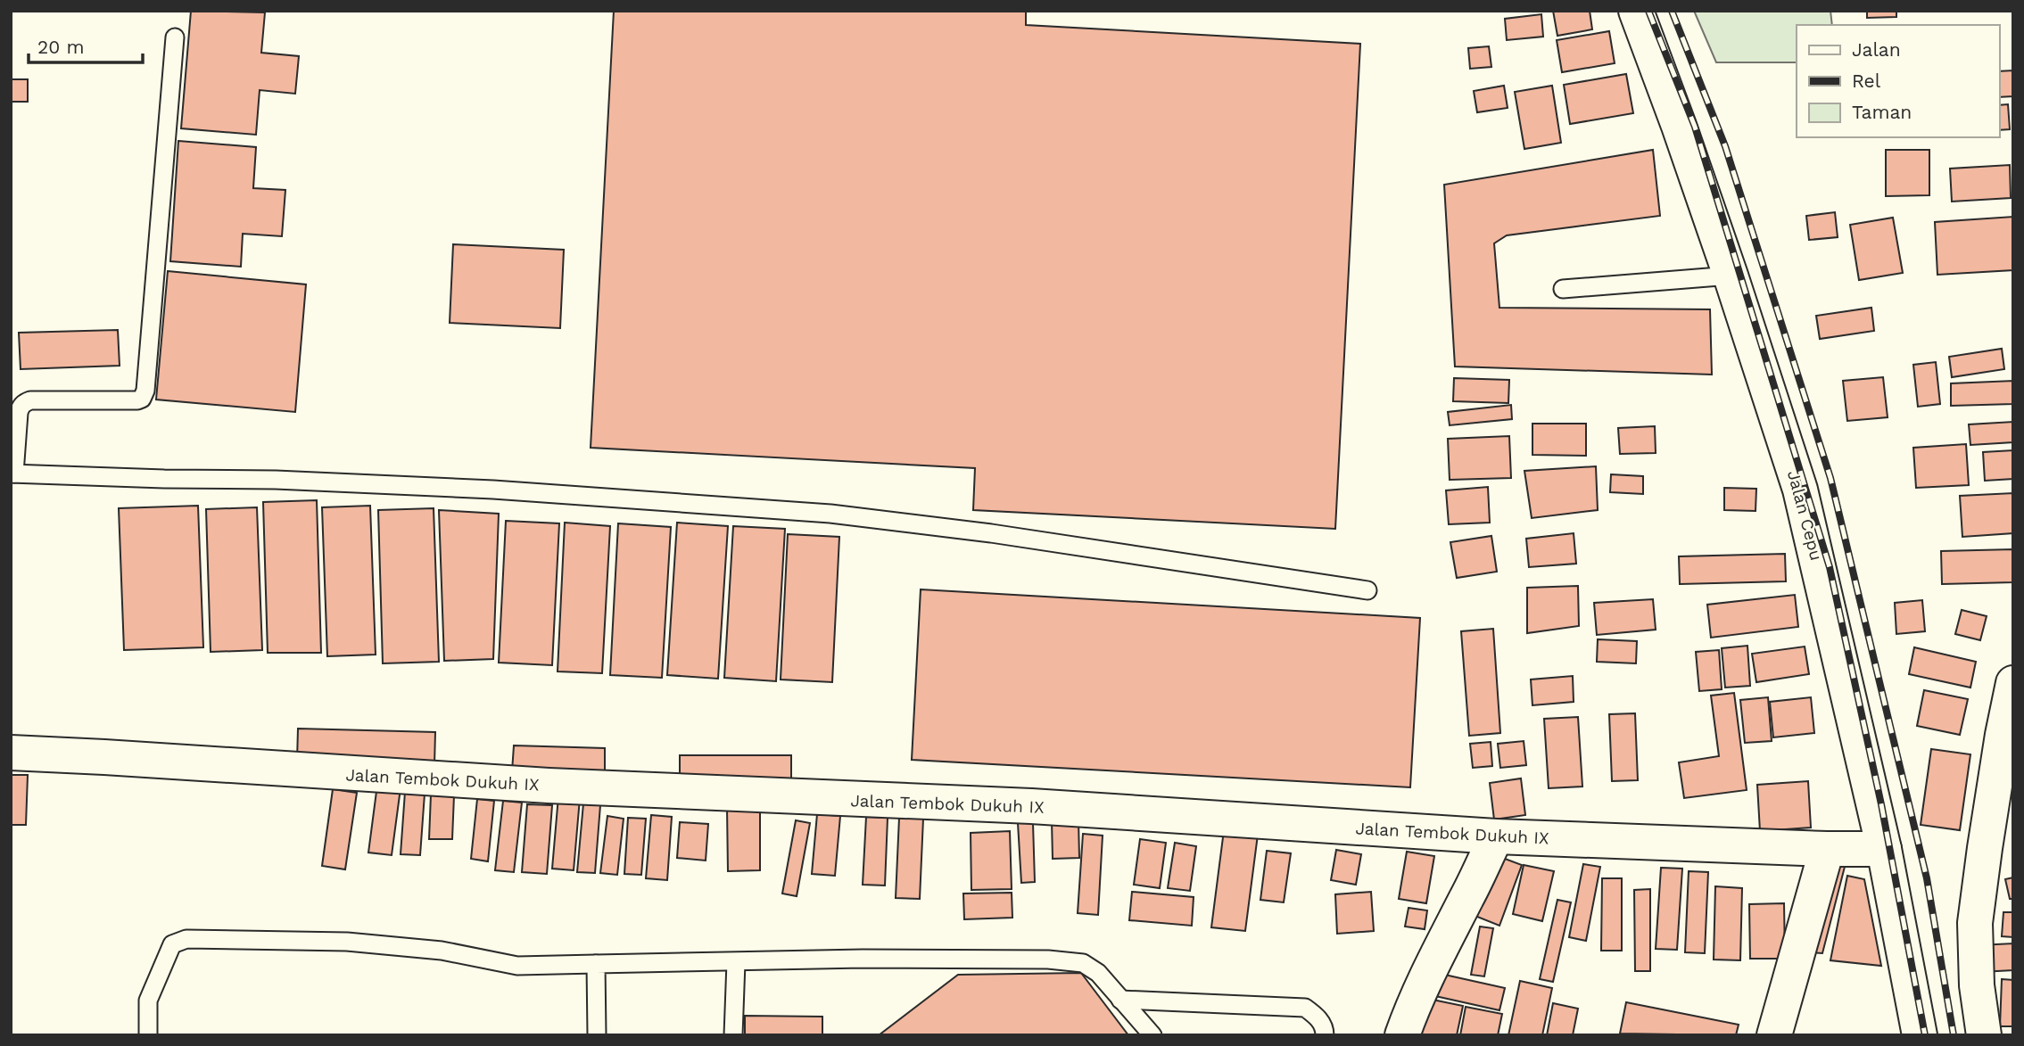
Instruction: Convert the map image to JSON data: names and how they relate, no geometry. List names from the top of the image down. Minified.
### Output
{"streets":{"street":["Jalan Cepu","Jalan Tembok Dukuh IX"]},"crossings":[["Jalan Cepu","Jalan Tembok Dukuh IX"]],"legend":["Jalan","Rel","Taman"],"scale_bar":"20 m"}
